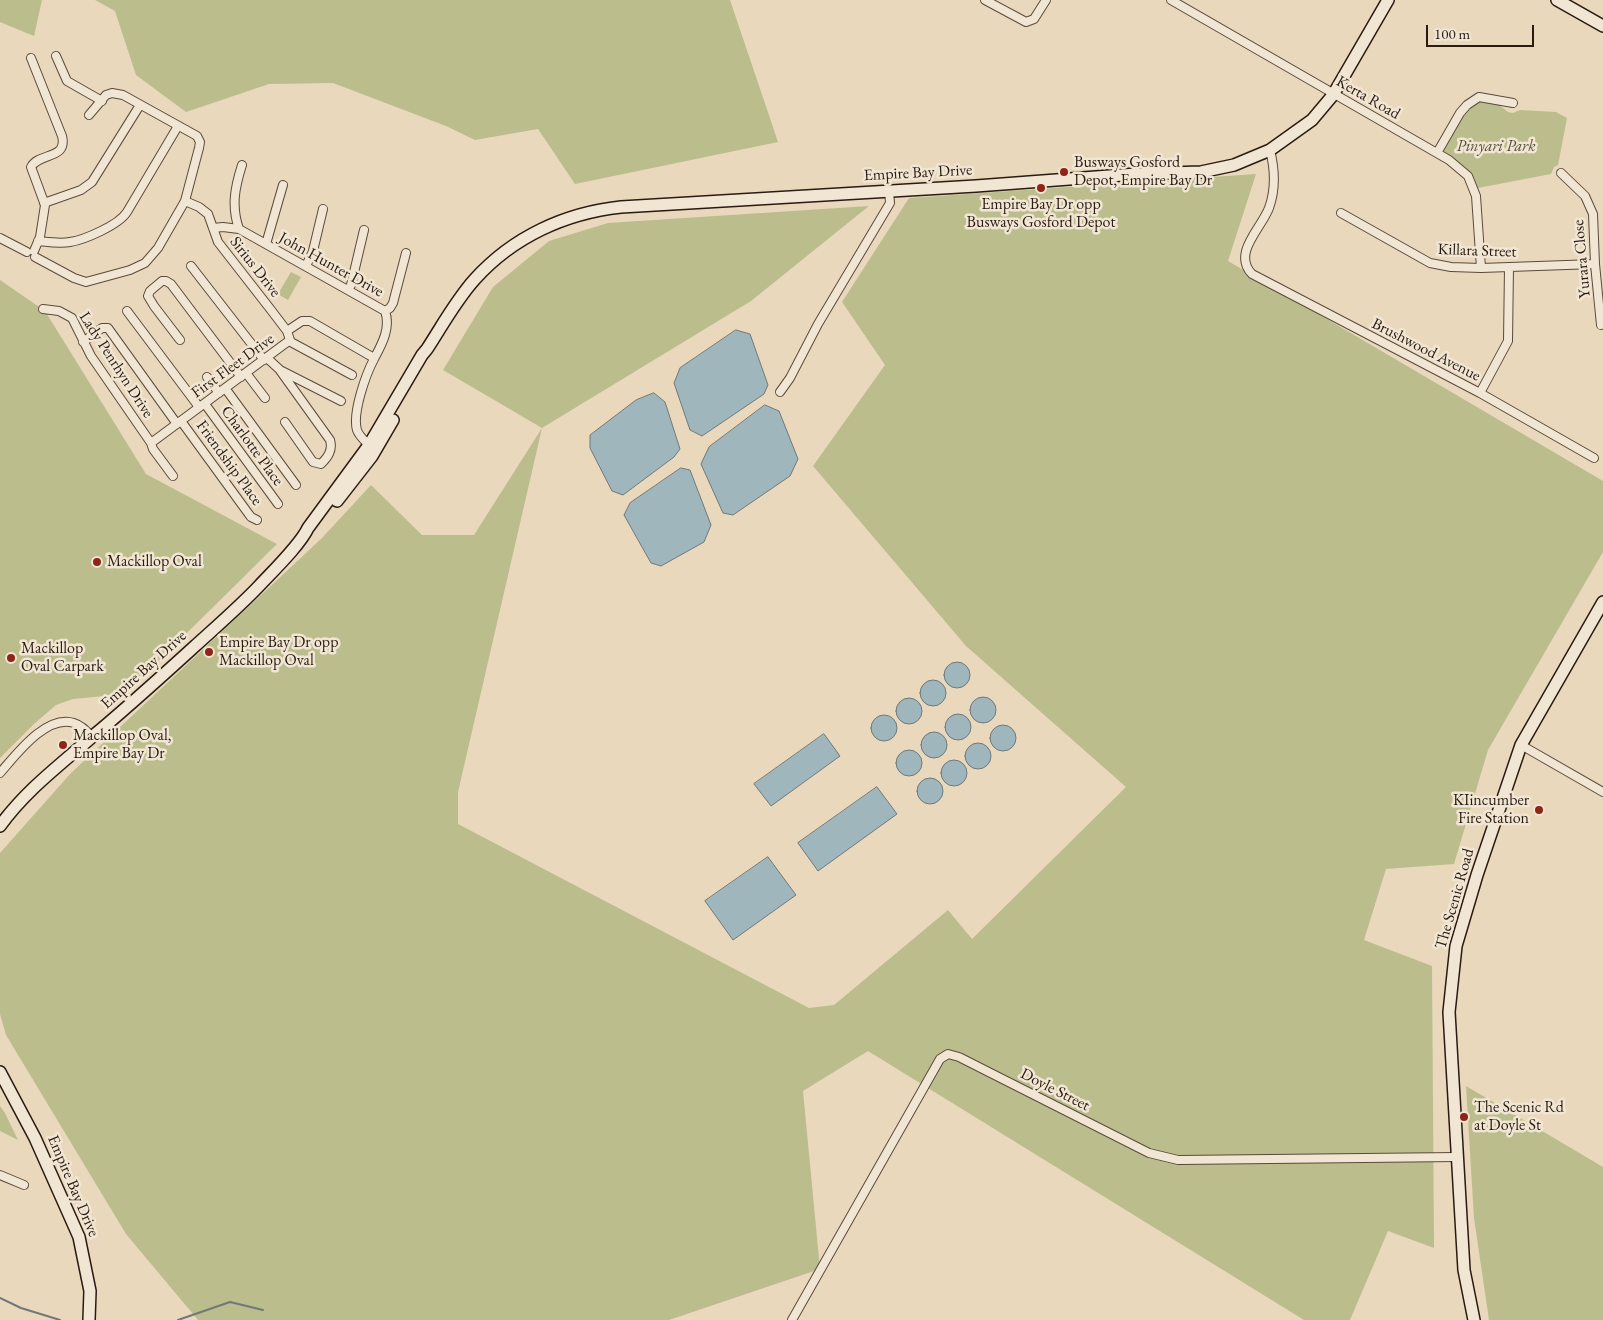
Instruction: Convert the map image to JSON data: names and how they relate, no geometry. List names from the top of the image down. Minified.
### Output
{"streets":{"main road":["Empire Bay Drive","The Scenic Road"],"street":["Kerta Road","Killara Street","Yurara Close","John Hunter Drive","Sirius Drive","Brushwood Avenue","Lady Penrhyn Drive","First Fleet Drive","Charlotte Place","Friendship Place","Doyle Street"]},"crossings":[["Kerta Road","Empire Bay Drive"],["Kerta Road","Killara Street"],["Empire Bay Drive","John Hunter Drive"],["Empire Bay Drive","Brushwood Avenue"],["Killara Street","Yurara Close"],["John Hunter Drive","Sirius Drive"],["John Hunter Drive","First Fleet Drive"],["Sirius Drive","First Fleet Drive"],["Lady Penrhyn Drive","First Fleet Drive"],["Lady Penrhyn Drive","Friendship Place"],["First Fleet Drive","Charlotte Place"],["First Fleet Drive","Friendship Place"],["The Scenic Road","Doyle Street"]],"parks":["Pinyari Park"],"places":["Busways Gosford Depot, Empire Bay Dr","Empire Bay Dr opp Busways Gosford Depot","Mackillop Oval","Empire Bay Dr opp Mackillop Oval","Mackillop Oval Carpark","Mackillop Oval, Empire Bay Dr","KIincumber Fire Station","The Scenic Rd at Doyle St"],"scale_bar":"100 m"}
